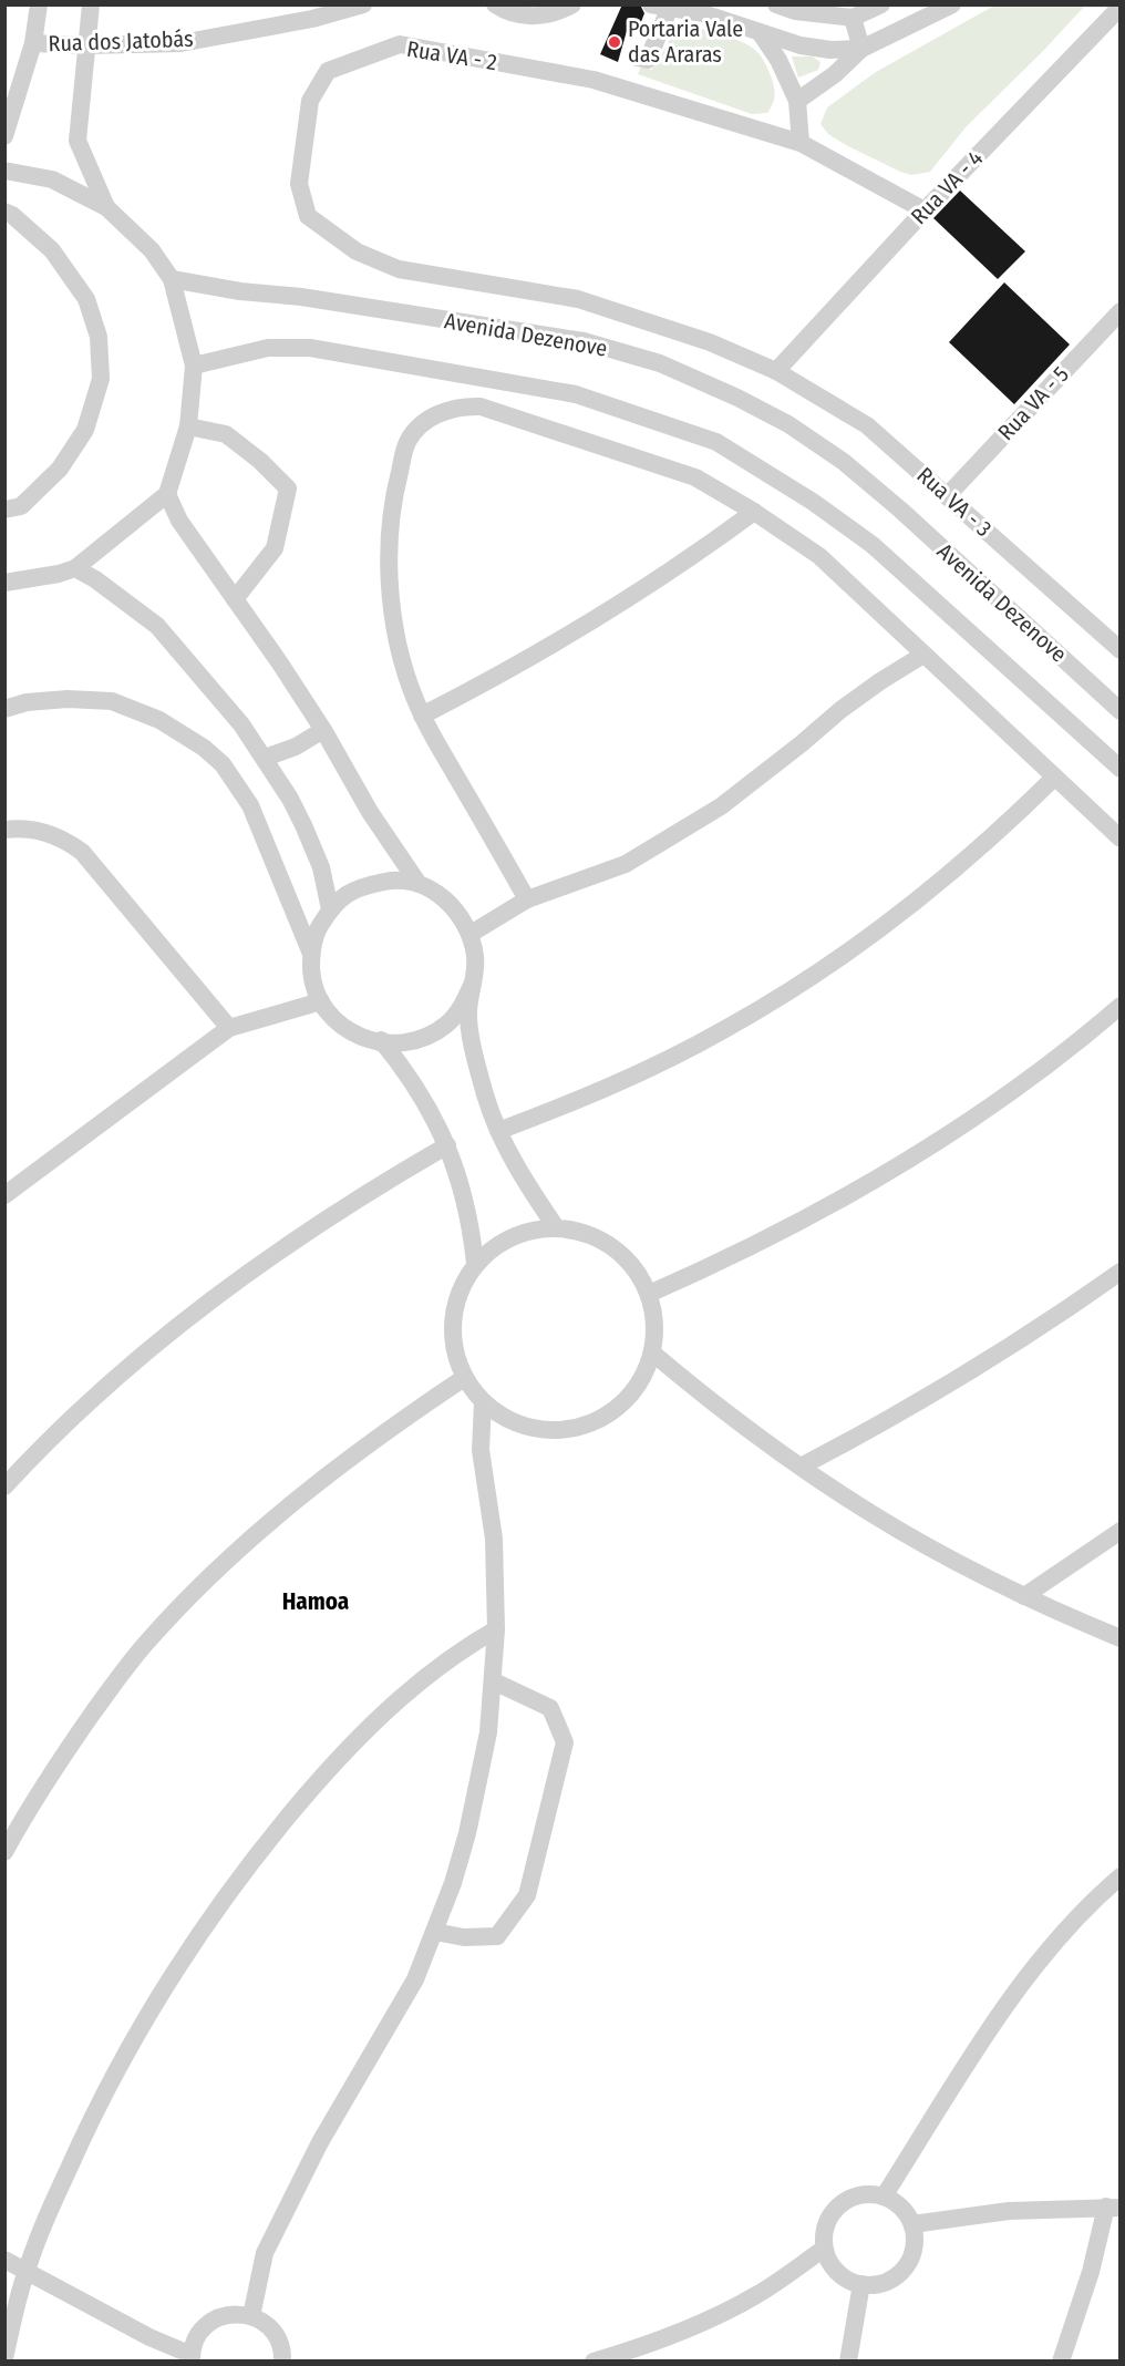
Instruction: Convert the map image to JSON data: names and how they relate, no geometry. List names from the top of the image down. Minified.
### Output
{"streets":{"street":["Rua dos Jatobás","Rua VA - 2","Rua VA - 4","Avenida Dezenove","Rua VA - 5","Rua VA - 3"]},"crossings":[["Rua VA - 2","Rua VA - 4"],["Rua VA - 2","Rua VA - 3"],["Rua VA - 4","Rua VA - 3"],["Rua VA - 5","Rua VA - 3"]],"districts":["Hamoa"],"places":["Portaria Vale das Araras"]}
